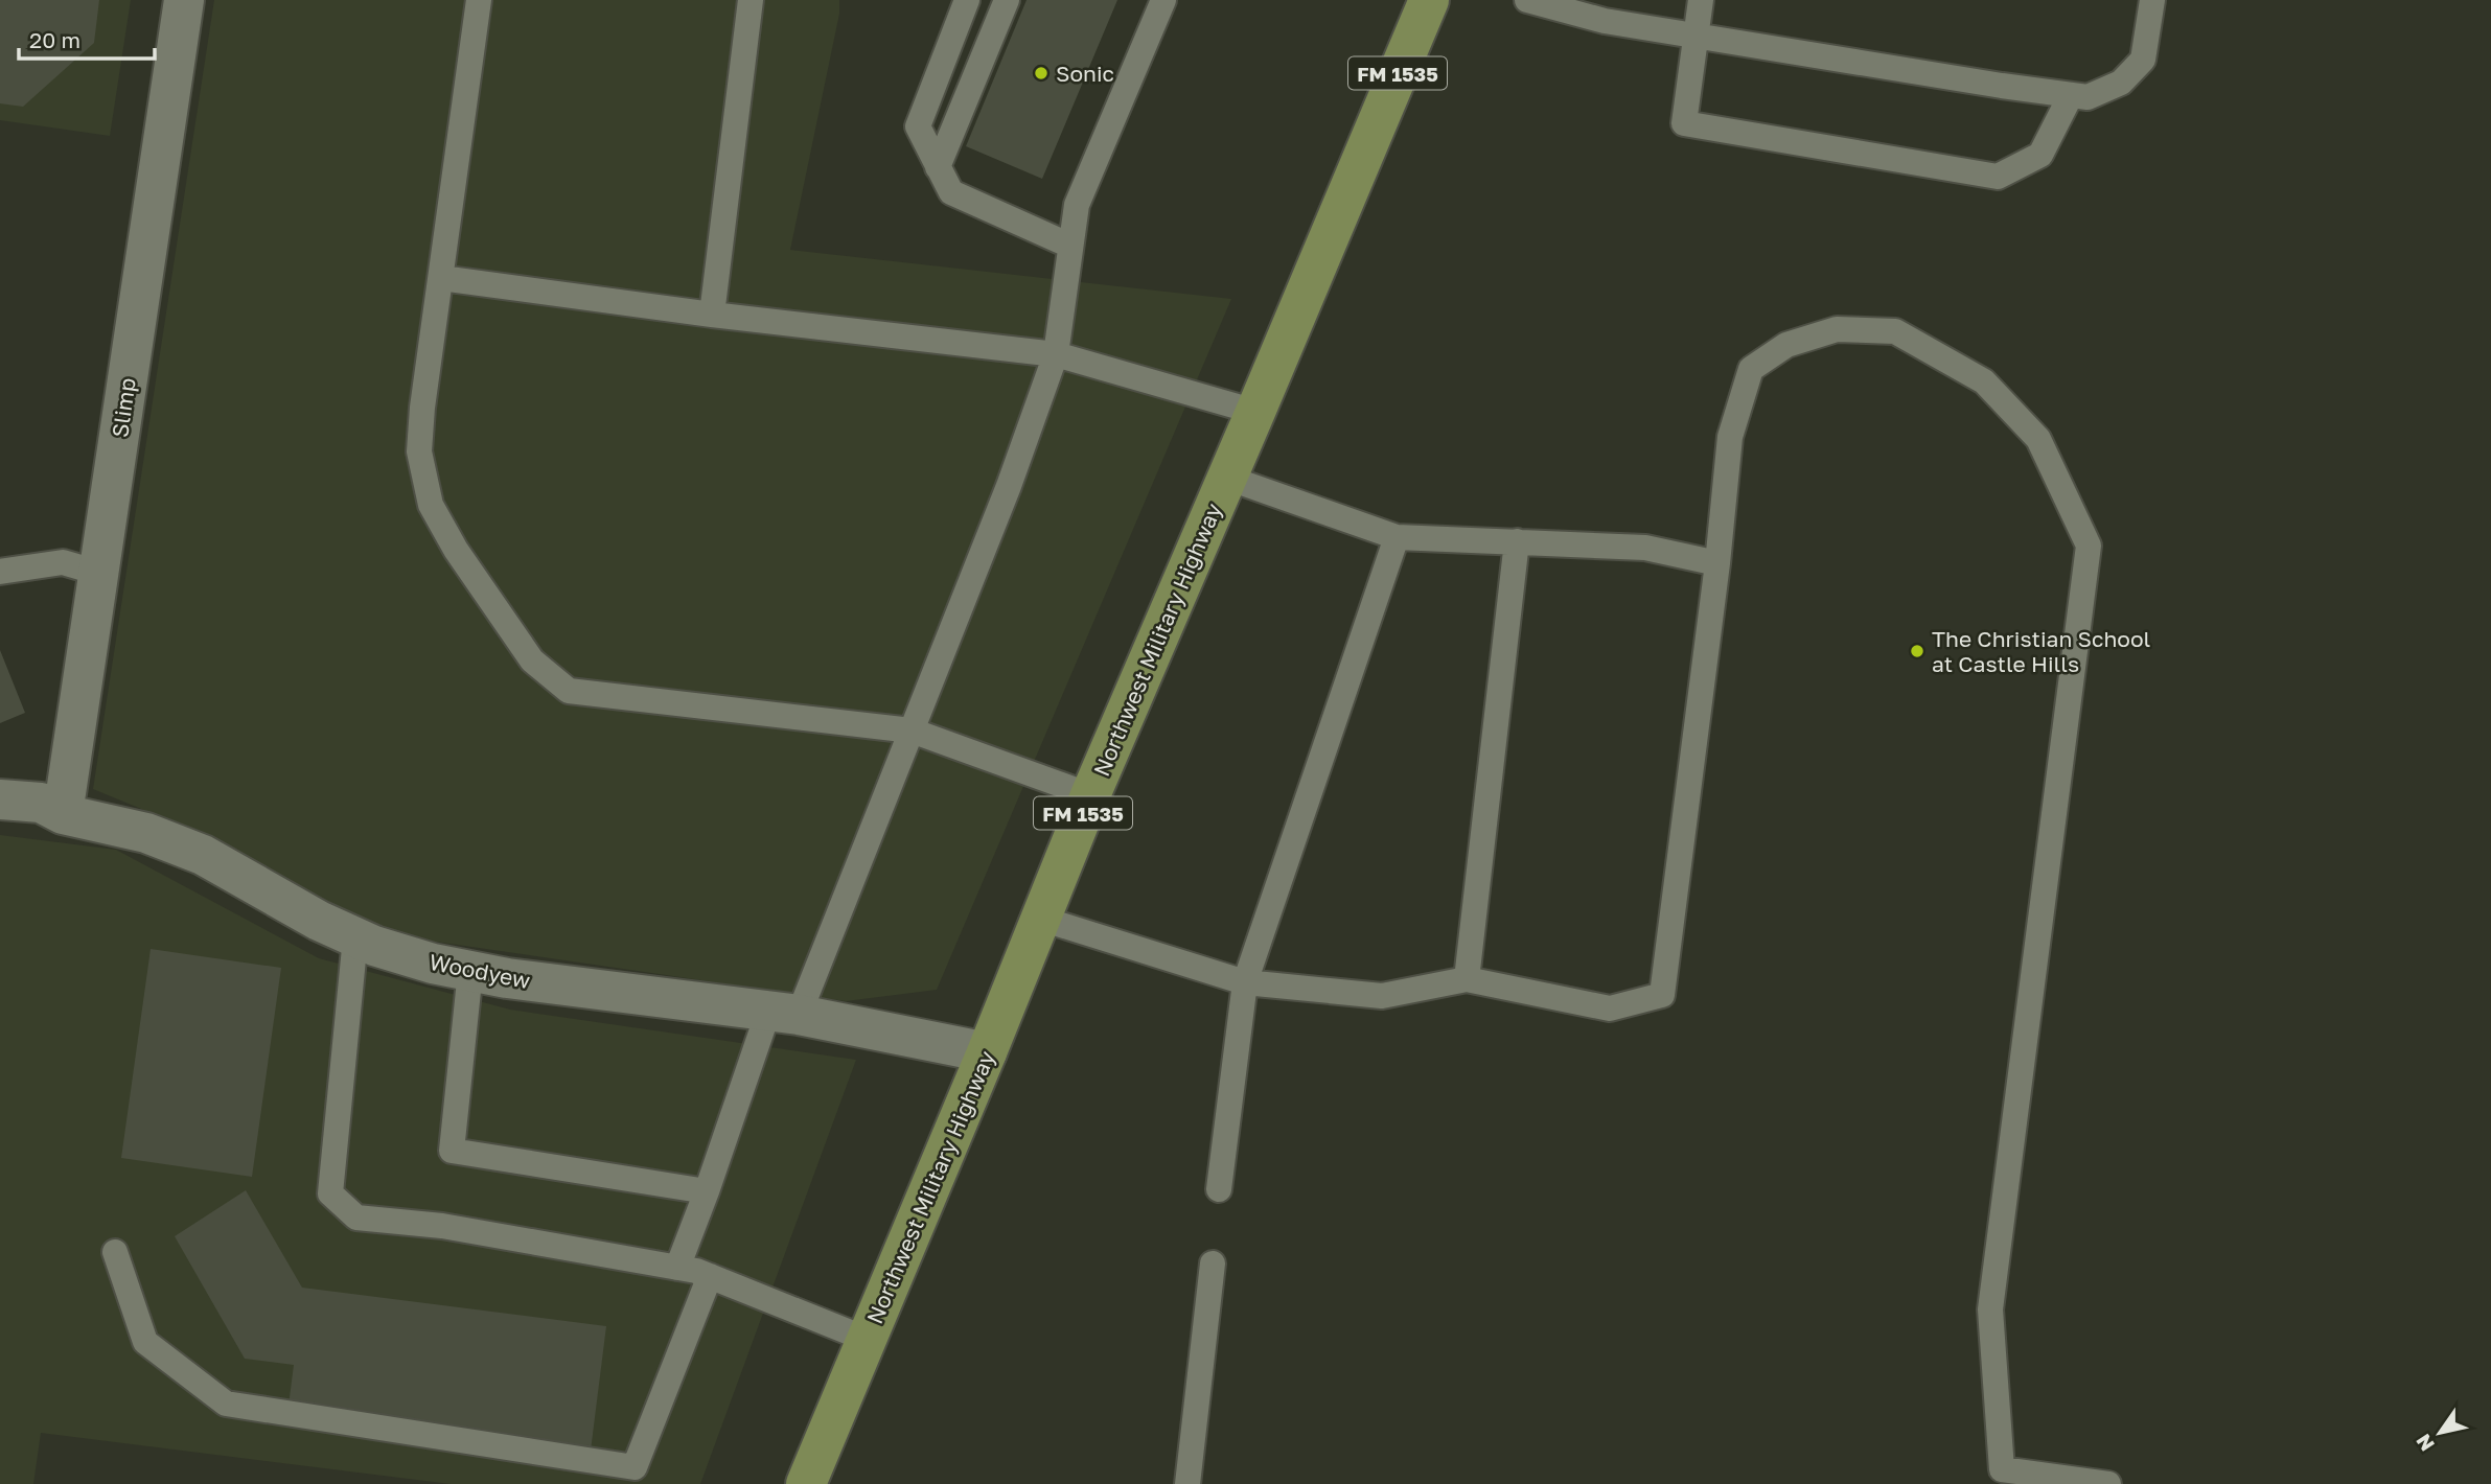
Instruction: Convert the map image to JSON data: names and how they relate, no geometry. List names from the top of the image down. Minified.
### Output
{"streets":{"main road":["FM 1535","Northwest Military Highway"],"street":["Slimp","Woodyew"]},"crossings":[["Slimp","Woodyew"],["Northwest Military Highway","Woodyew"]],"places":["Sonic","The Christian School at Castle Hills"],"scale_bar":"20 m","north":"bottom left"}
